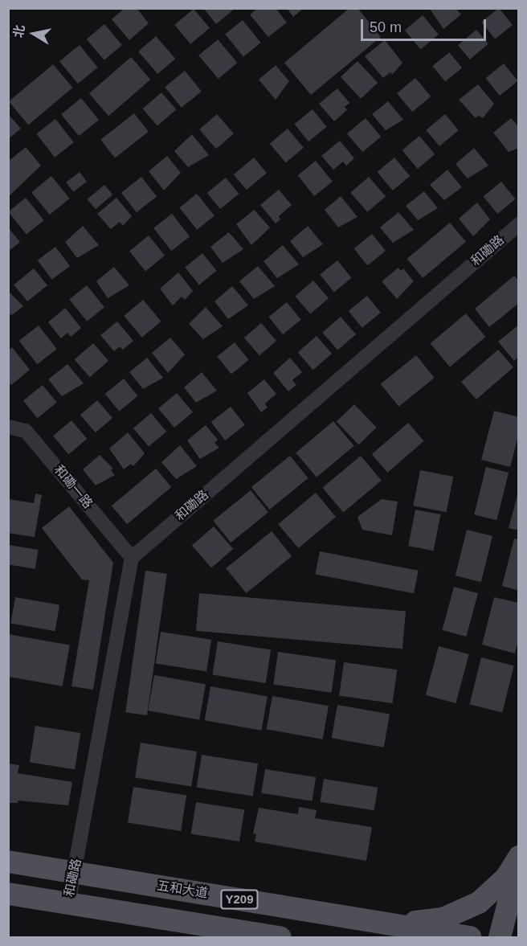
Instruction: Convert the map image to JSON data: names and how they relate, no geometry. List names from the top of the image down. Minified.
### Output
{"streets":{"main road":["五和大道","Y209"],"street":["和磡路","和磡一路"]},"crossings":[["和磡路","和磡一路"],["和磡路","五和大道"],["和磡路","Y209"]],"scale_bar":"50 m","north":"left"}
